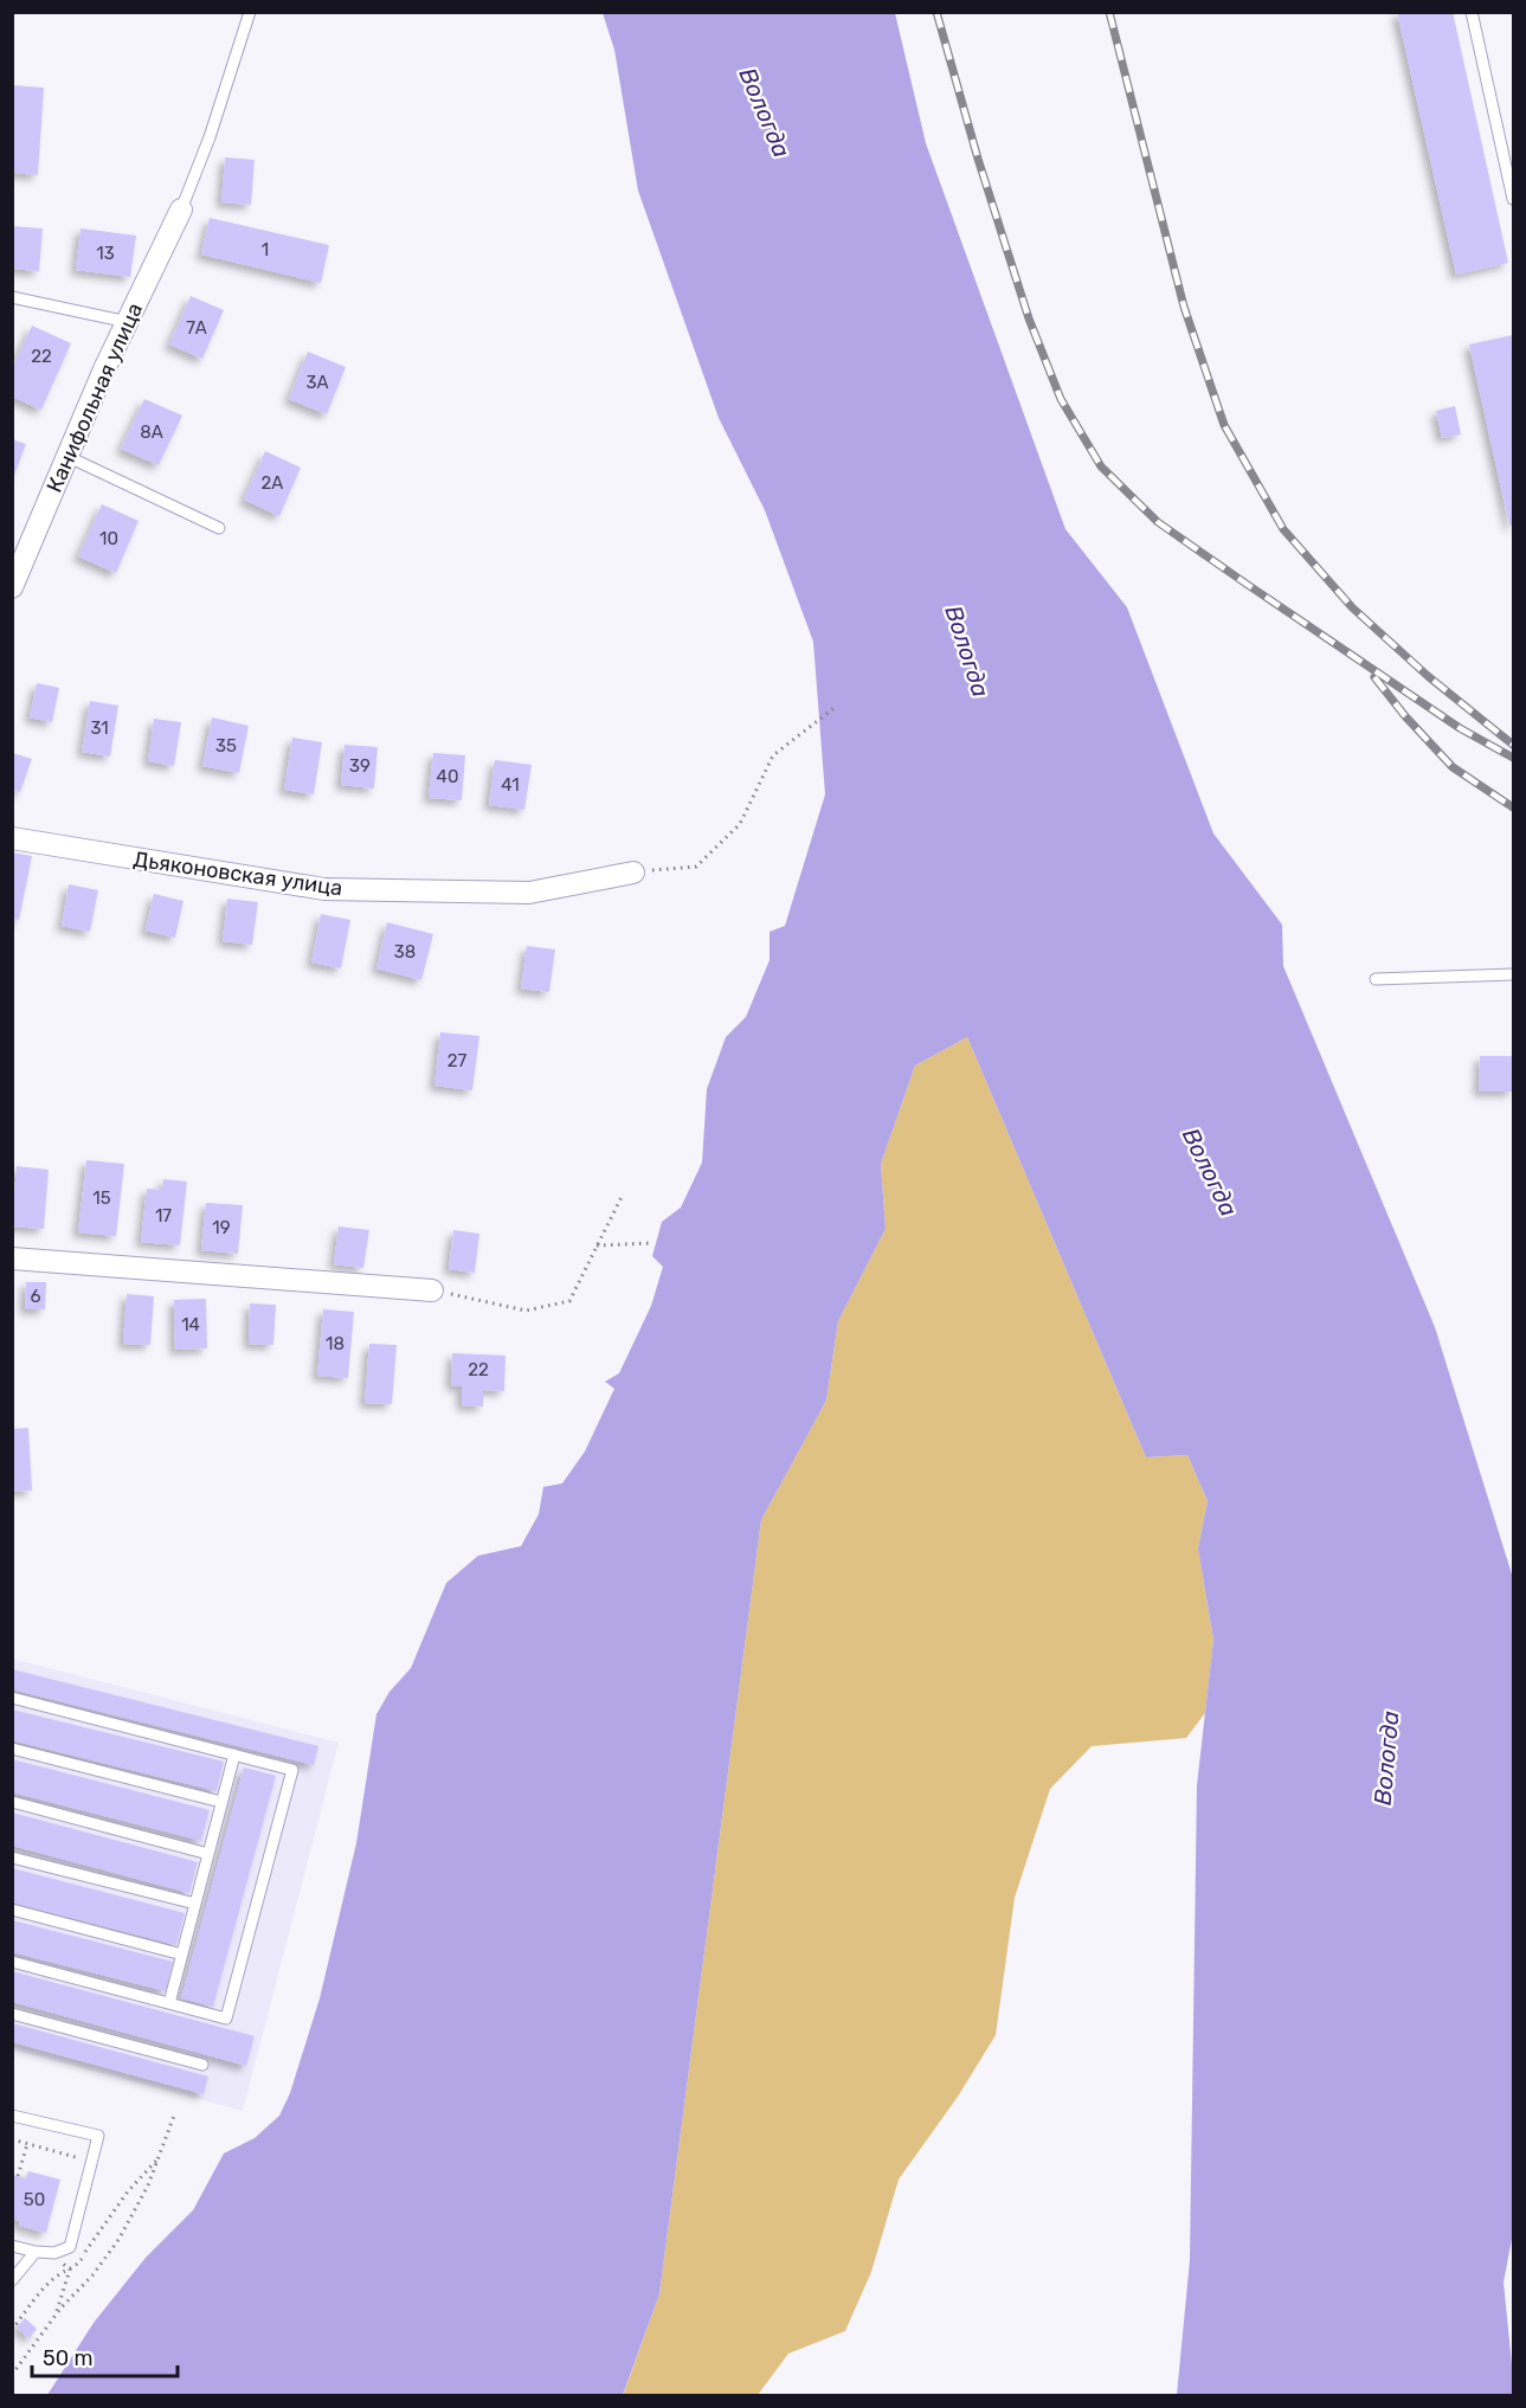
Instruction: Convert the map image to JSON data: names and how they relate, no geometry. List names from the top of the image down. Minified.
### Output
{"streets":{"street":["Канифольная улица","Дьяконовская улица"]},"water":["Вологда"],"house_numbers":["1","13","7А","22","3А","8А","2А","10","31","35","39","40","41","38","27","15","17","19","6","14","18","22","50"],"scale_bar":"50 m"}
